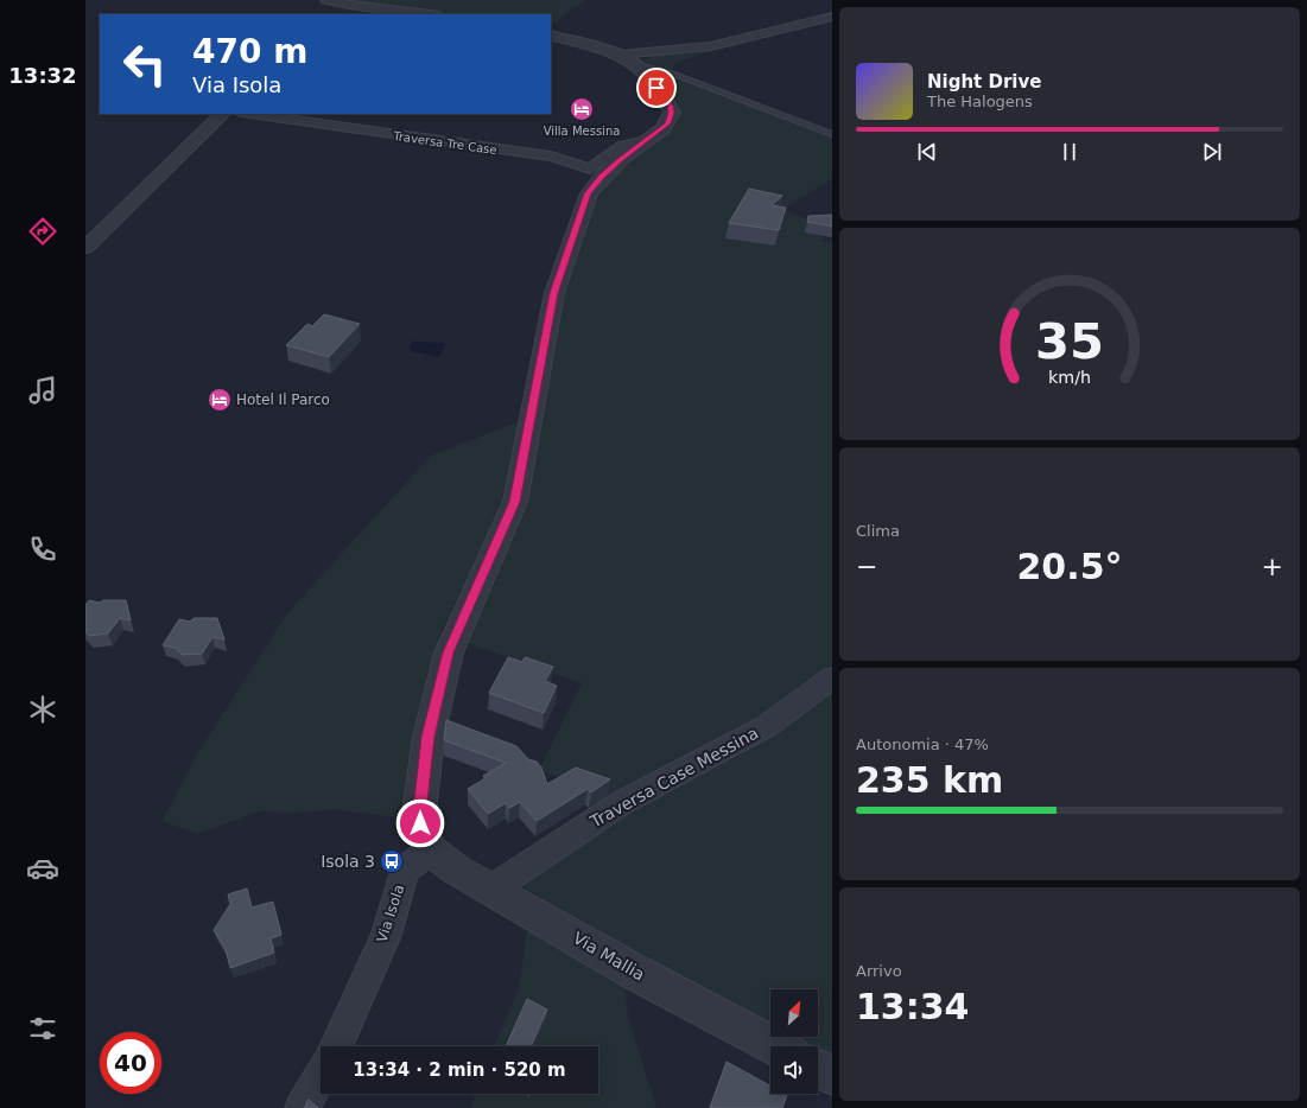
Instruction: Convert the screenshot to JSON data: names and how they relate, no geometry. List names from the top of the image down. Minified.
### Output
{"streets":{"street":["Traversa Tre Case","Traversa Case Messina","Via Isola","Via Mallia"]},"crossings":[["Traversa Case Messina","Via Mallia"],["Via Isola","Via Mallia"]],"places":{"hotel":["Villa Messina","Hotel Il Parco"],"bus stop":["Isola 3"]},"north":"top right","page":{"tabs":"13:32","turn":["470 m","Via Isola"],"song":["Night Drive","The Halogens"],"tile":["Clima",["Autonomia · 47%","235 km"],["Arrivo","13:34"]],"heat":["−","20.5°","+"],"limit":"40","trip":"13:34 · 2 min · 520 m","gauge":["35","km/h"]}}
